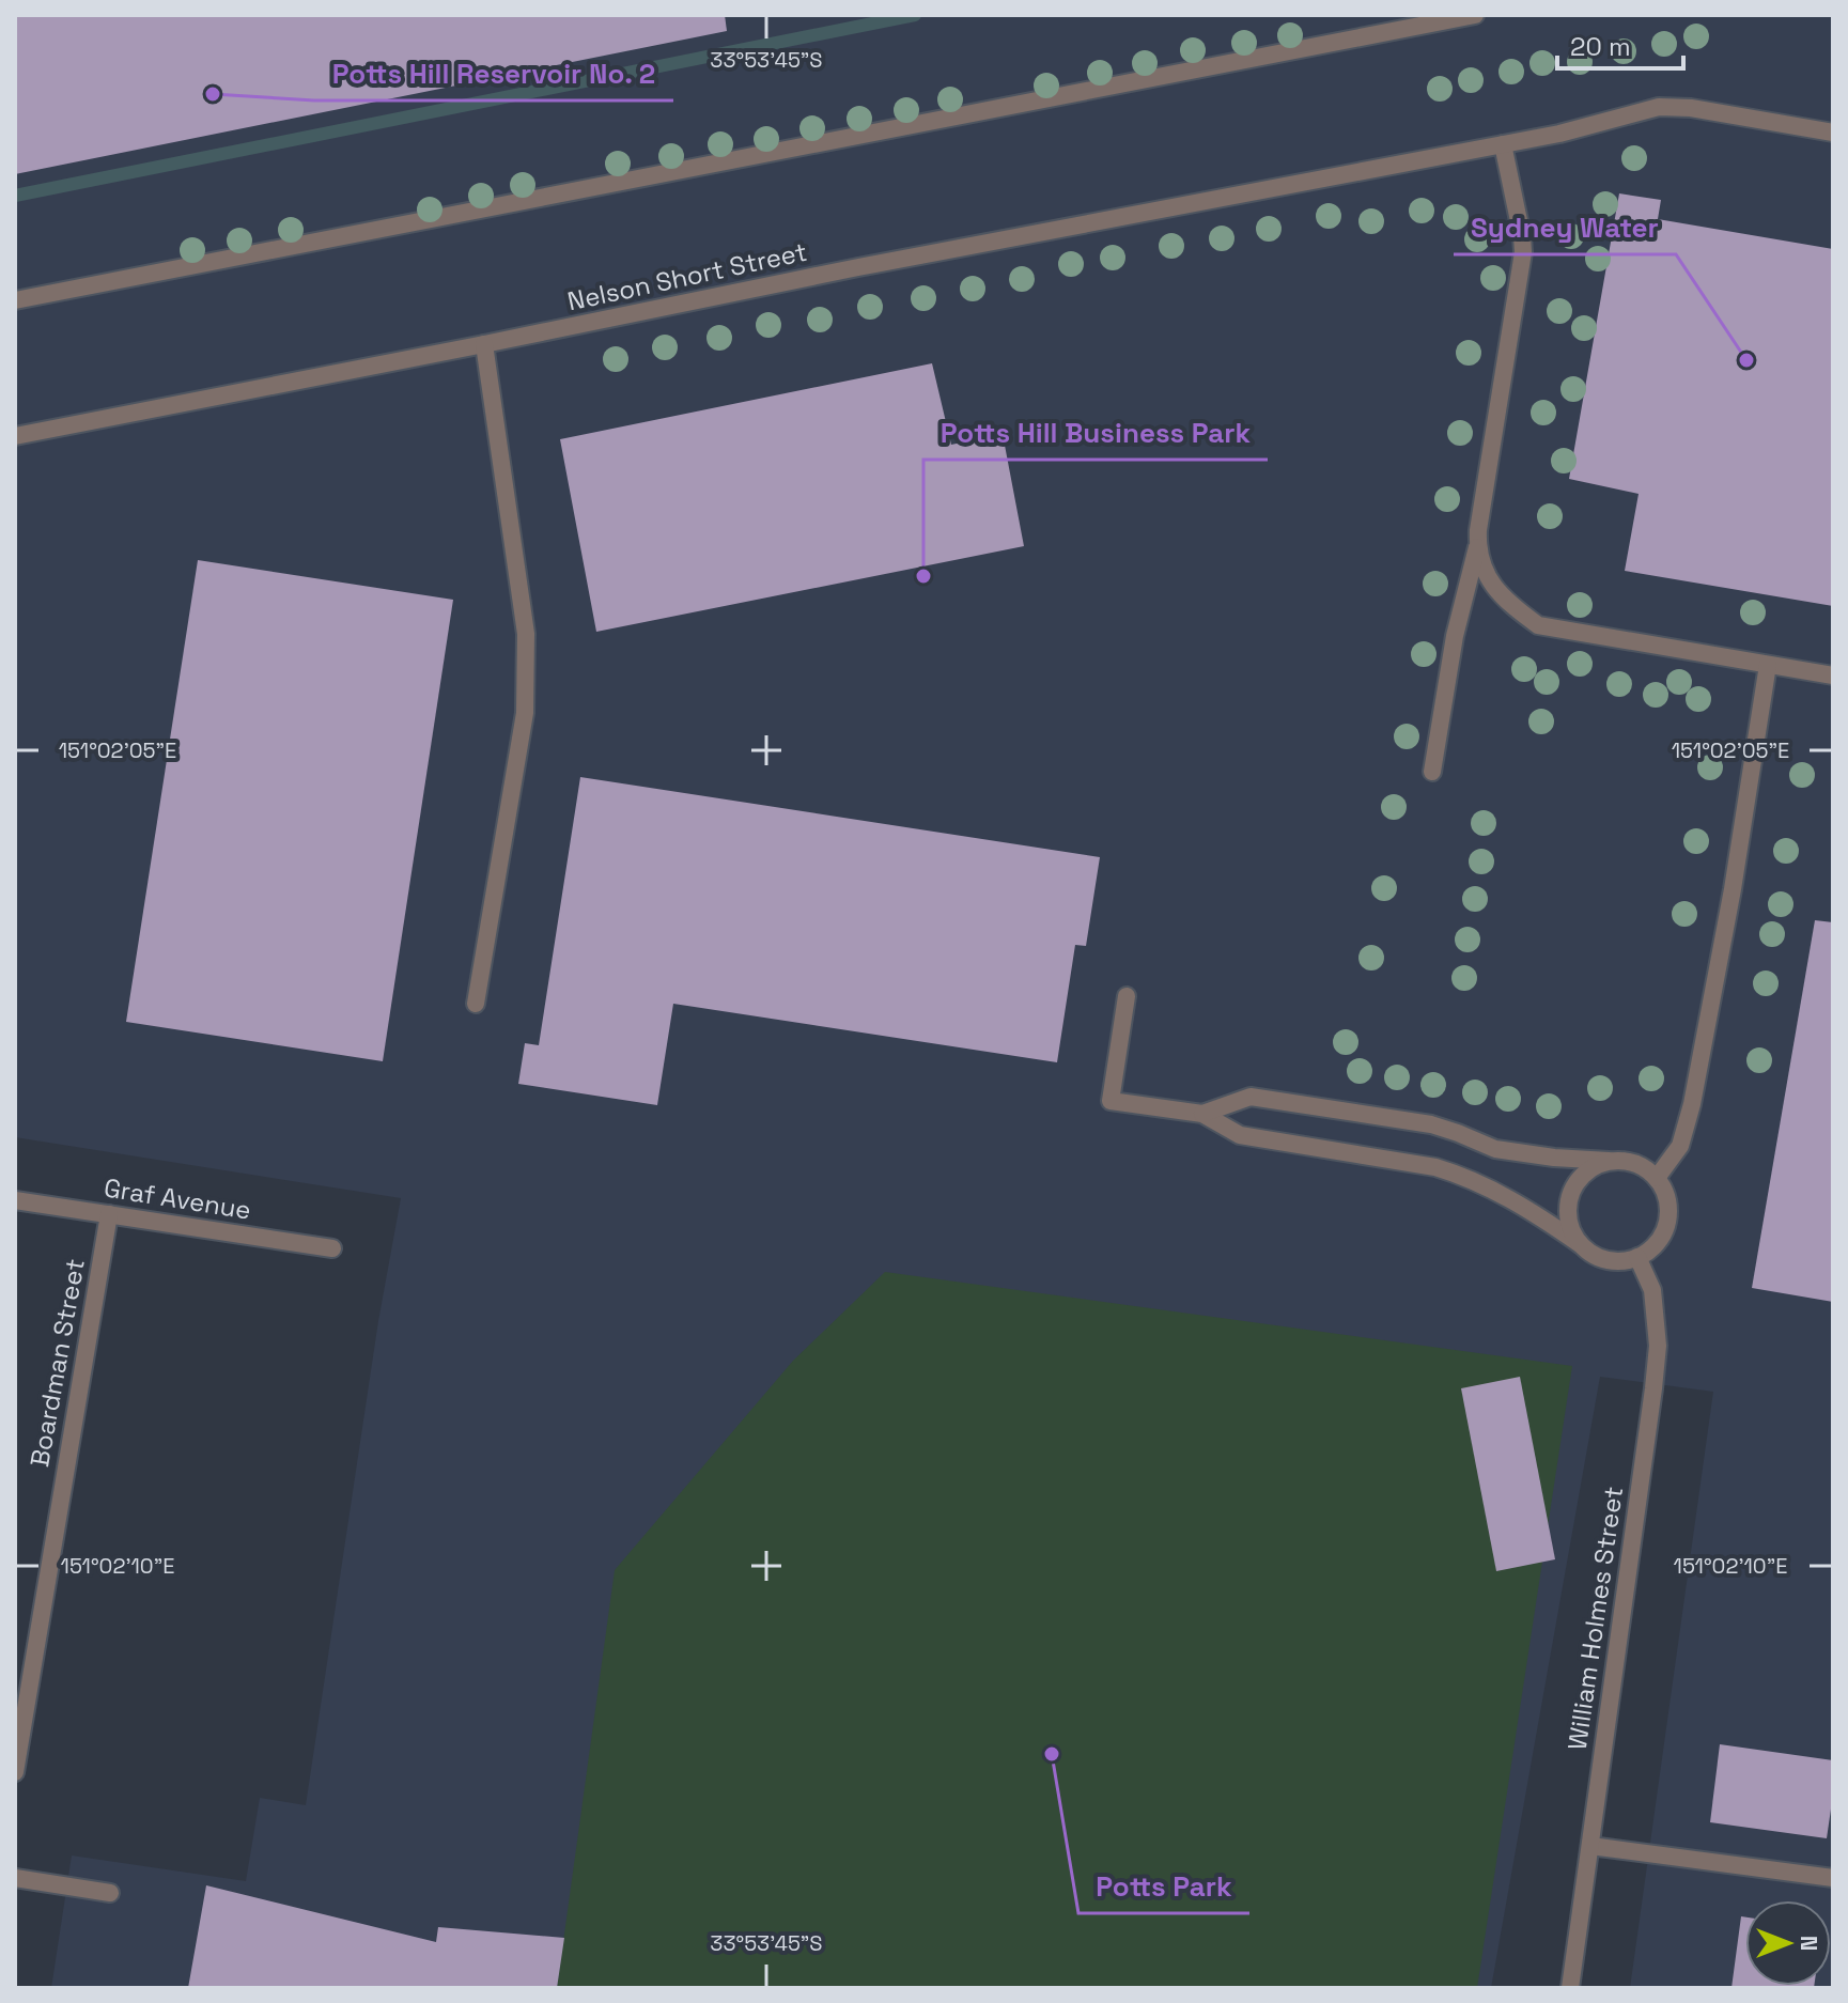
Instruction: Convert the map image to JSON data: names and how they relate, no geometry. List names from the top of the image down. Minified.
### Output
{"streets":{"street":["Nelson Short Street","Graf Avenue","Boardman Street","William Holmes Street"]},"crossings":[["Graf Avenue","Boardman Street"]],"places":["Potts Hill Reservoir No. 2","Sydney Water","Potts Hill Business Park","Potts Park"],"scale_bar":"20 m","north":"right","coordinates":["33°53'45\"S","151°02'05\"E","151°02'10\"E"]}
